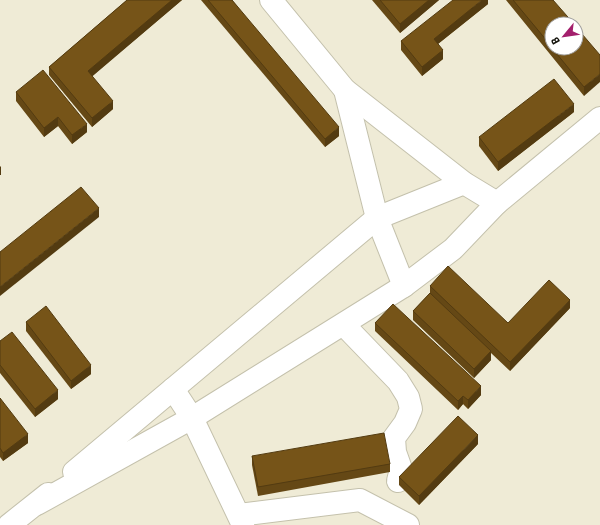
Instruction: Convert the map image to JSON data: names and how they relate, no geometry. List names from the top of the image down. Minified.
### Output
{"north":"bottom left"}
